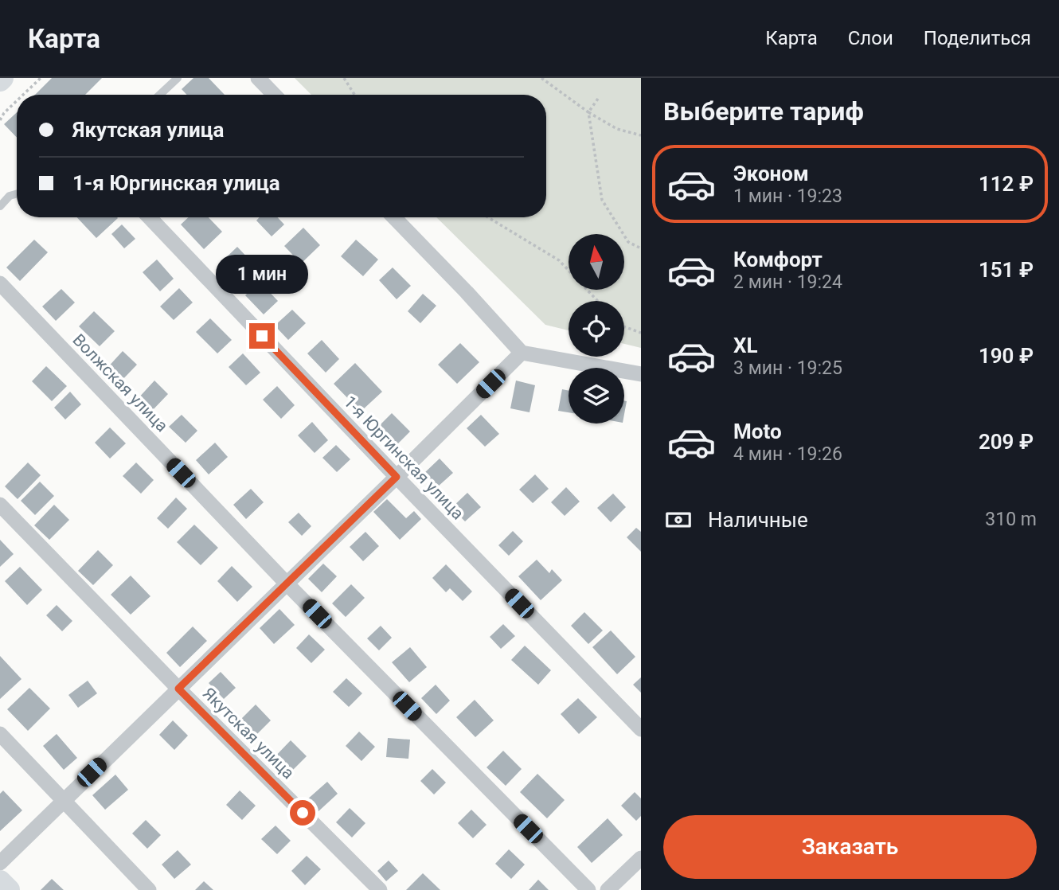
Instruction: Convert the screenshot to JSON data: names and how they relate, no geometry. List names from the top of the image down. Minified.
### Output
{"streets":{"street":["Волжская улица","1-я Юргинская улица","Якутская улица"]},"north":"top","page":{"header":"Карта","nav":["Карта","Слои","Поделиться"],"heading":"Выберите тариф","banner":["Якутская улица","1-я Юргинская улица"],"list":[{"name":"Эконом","note":"1 мин · 19:23","value":"112 ₽"},{"name":"Комфорт","note":"2 мин · 19:24","value":"151 ₽"},{"name":"XL","note":"3 мин · 19:25","value":"190 ₽"},{"name":"Moto","note":"4 мин · 19:26","value":"209 ₽"}],"bubble":"1 мин","pay":["Наличные","310 m"],"buttons":"Заказать"}}
